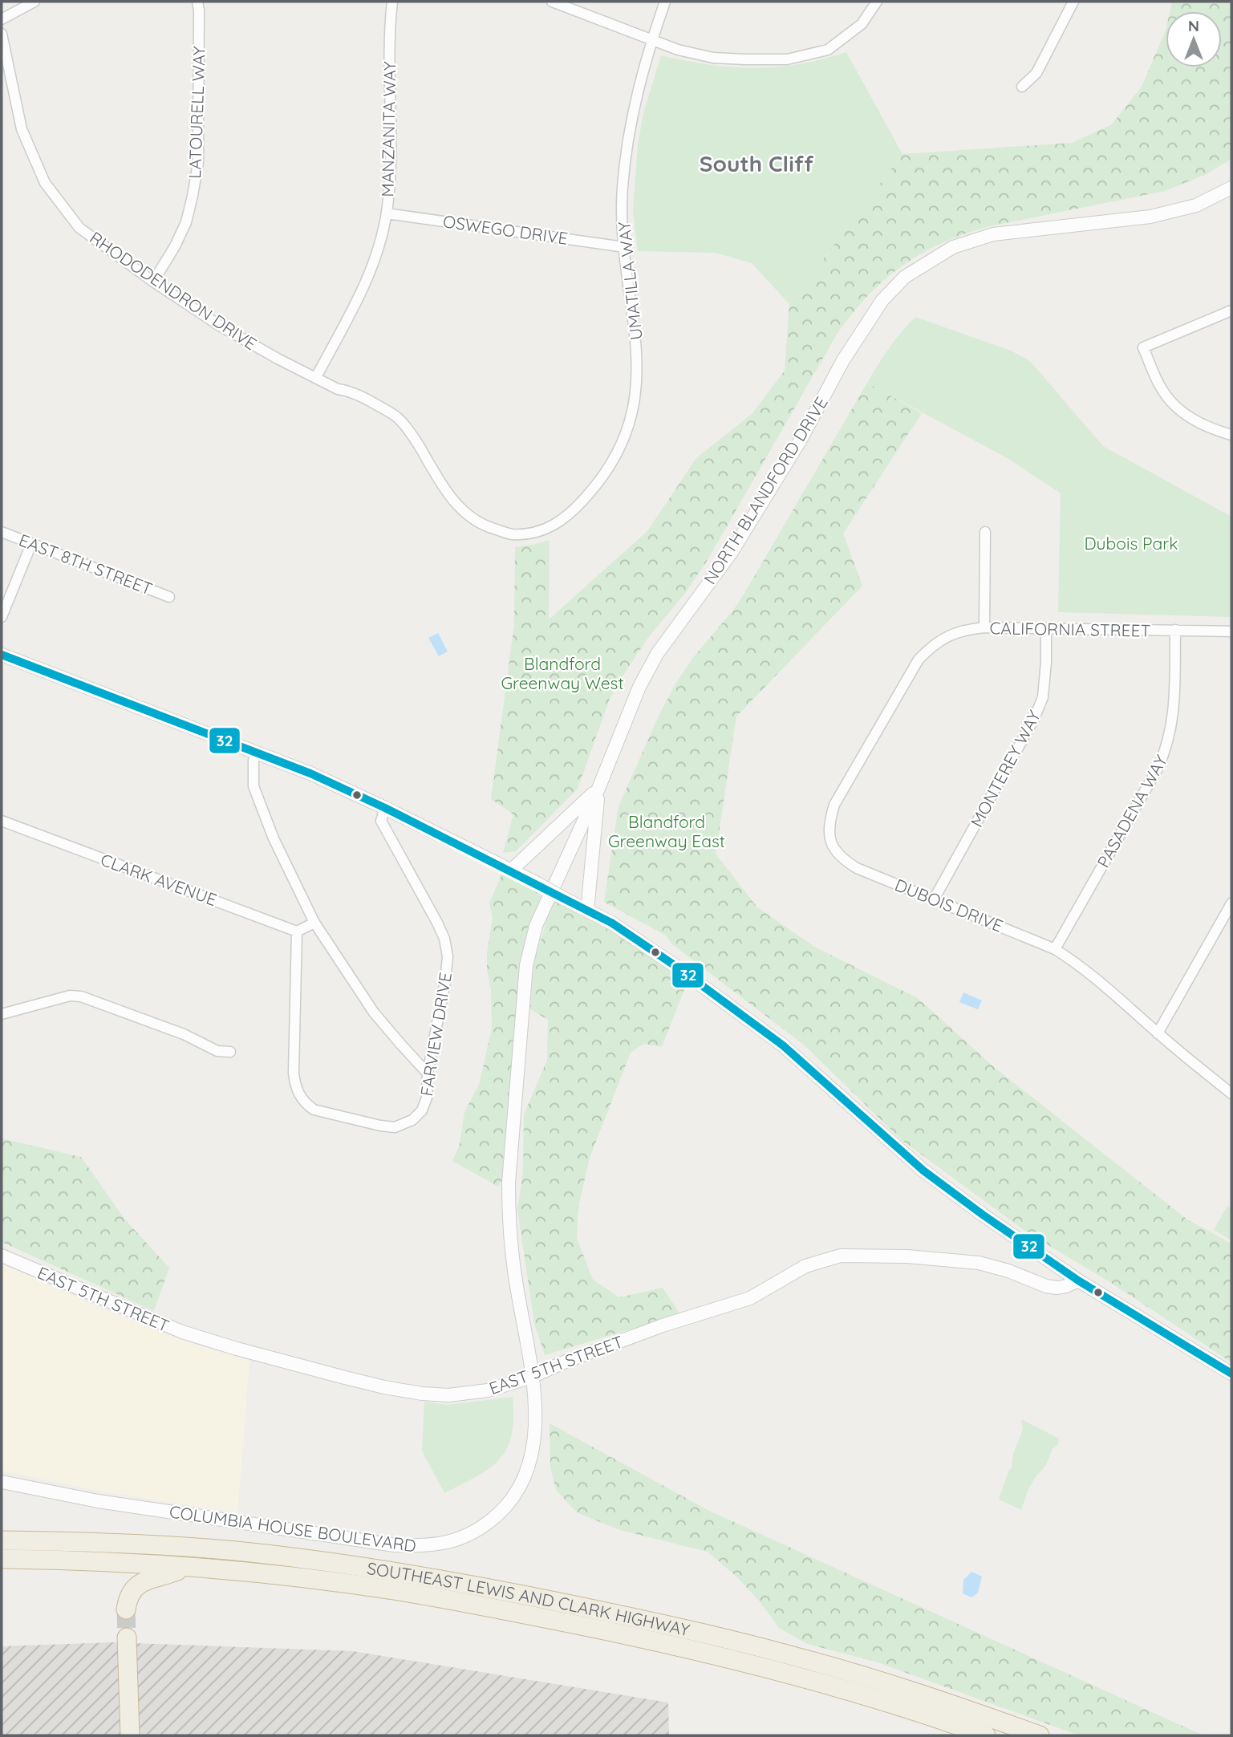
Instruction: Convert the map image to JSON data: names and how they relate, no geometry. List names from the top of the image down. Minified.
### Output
{"streets":{"highway":["SOUTHEAST LEWIS AND CLARK HIGHWAY"],"street":["LATOURELL WAY","MANZANITA WAY","OSWEGO DRIVE","UMATILLA WAY","RHODODENDRON DRIVE","NORTH BLANDFORD DRIVE","EAST 8TH STREET","CALIFORNIA STREET","MONTEREY WAY","PASADENA WAY","CLARK AVENUE","DUBOIS DRIVE","FARVIEW DRIVE","EAST 5TH STREET","COLUMBIA HOUSE BOULEVARD"]},"crossings":[["LATOURELL WAY","RHODODENDRON DRIVE"],["MANZANITA WAY","OSWEGO DRIVE"],["MANZANITA WAY","RHODODENDRON DRIVE"],["OSWEGO DRIVE","UMATILLA WAY"],["UMATILLA WAY","RHODODENDRON DRIVE"],["NORTH BLANDFORD DRIVE","COLUMBIA HOUSE BOULEVARD"],["CALIFORNIA STREET","MONTEREY WAY"],["CALIFORNIA STREET","PASADENA WAY"],["CALIFORNIA STREET","DUBOIS DRIVE"],["MONTEREY WAY","DUBOIS DRIVE"],["PASADENA WAY","DUBOIS DRIVE"],["CLARK AVENUE","FARVIEW DRIVE"],["EAST 5TH STREET","COLUMBIA HOUSE BOULEVARD"]],"districts":["South Cliff"],"parks":["Dubois Park","Blandford Greenway West","Blandford Greenway East"],"lines":["transit line 32"],"north":"top"}
